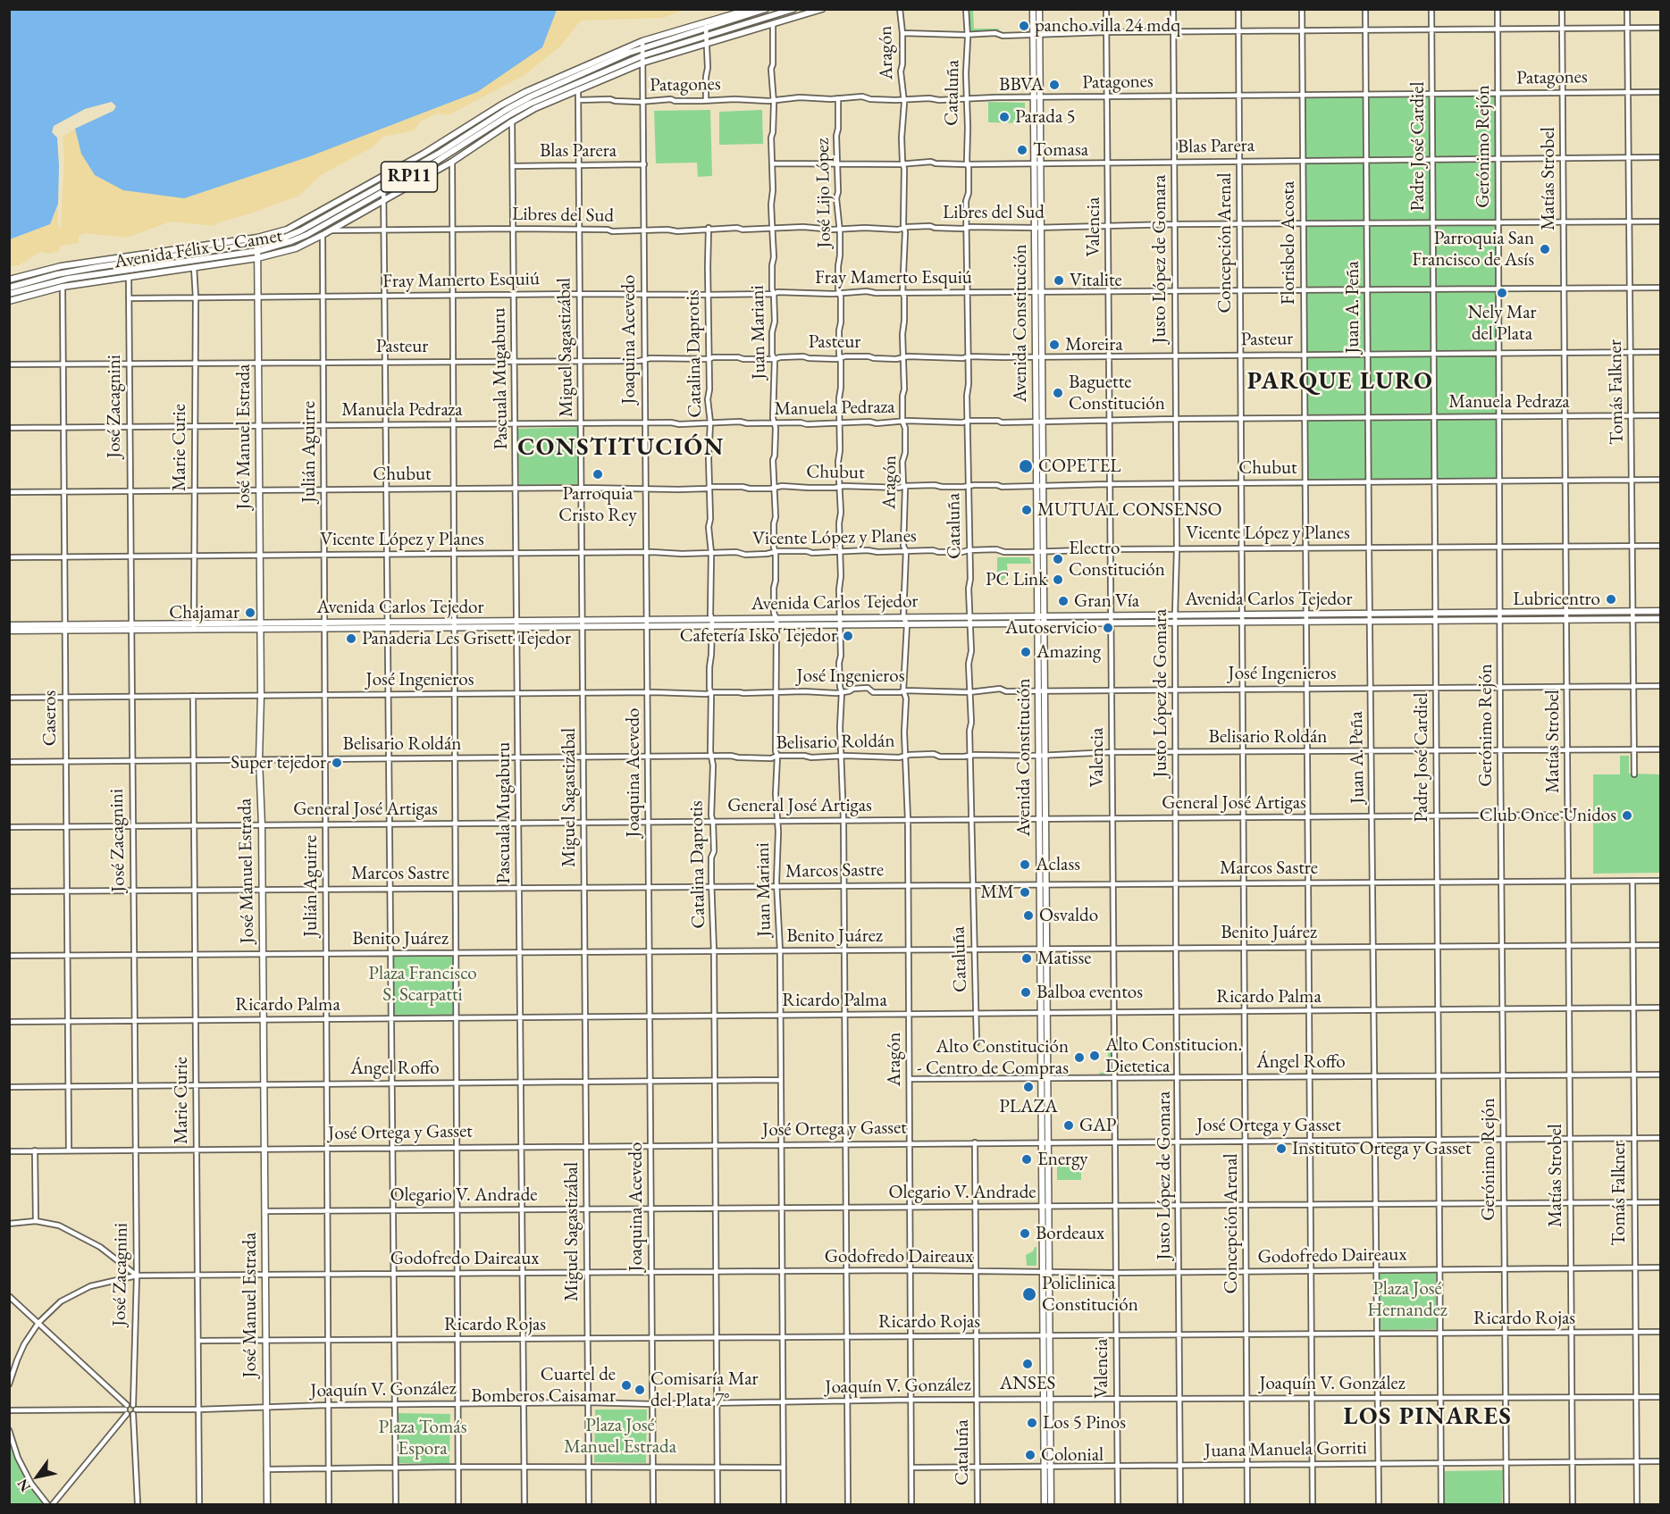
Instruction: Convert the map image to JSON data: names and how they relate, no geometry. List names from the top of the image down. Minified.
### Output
{"streets":{"main road":["RP11","Avenida Félix U. Camet","Avenida Constitución","José Manuel Estrada","Avenida Carlos Tejedor"],"street":["Aragón","Patagones","Cataluña","Blas Parera","Padre José Cardiel","Gerónimo Rejón","Matías Strobel","José Lijo López","Libres del Sud","Valencia","Concepción Arenal","Florisbelo Acosta","Justo López de Gomara","Fray Mamerto Esquiú","Juan A. Peña","Juan Mariani","Joaquina Acevedo","Pasteur","Miguel Sagastizábal","Catalina Daprotis","Pascuala Mugaburu","Tomás Falkner","Manuela Pedraza","José Zacagnini","Marie Curie","Julián Aguirre","Chubut","Vicente López y Planes","José Ingenieros","Caseros","Belisario Roldán","General José Artigas","Marcos Sastre","Benito Juárez","Ricardo Palma","Ángel Roffo","José Ortega y Gasset","Olegario V. Andrade","Godofredo Daireaux","Ricardo Rojas","Joaquín V. González","Juana Manuela Gorriti"]},"crossings":[["Aragón","Patagones"],["Aragón","Blas Parera"],["Aragón","Libres del Sud"],["Aragón","Fray Mamerto Esquiú"],["Aragón","Pasteur"],["Aragón","Manuela Pedraza"],["Aragón","Chubut"],["Aragón","Vicente López y Planes"],["Aragón","Avenida Carlos Tejedor"],["Aragón","José Ingenieros"],["Aragón","Belisario Roldán"],["Aragón","General José Artigas"],["Aragón","Marcos Sastre"],["Aragón","Benito Juárez"],["Aragón","Ricardo Palma"],["Aragón","Ángel Roffo"],["Aragón","José Ortega y Gasset"],["Aragón","Olegario V. Andrade"],["Aragón","Godofredo Daireaux"],["Aragón","Ricardo Rojas"],["Aragón","Joaquín V. González"],["Aragón","Juana Manuela Gorriti"],["Patagones","Cataluña"],["Patagones","Padre José Cardiel"],["Patagones","Gerónimo Rejón"],["Patagones","Matías Strobel"],["Patagones","José Lijo López"],["Patagones","Valencia"],["Patagones","Concepción Arenal"],["Patagones","Florisbelo Acosta"],["Patagones","Justo López de Gomara"],["Patagones","Juan A. Peña"],["Patagones","Avenida Constitución"],["Patagones","Juan Mariani"],["Patagones","Joaquina Acevedo"],["Patagones","Miguel Sagastizábal"],["Patagones","Tomás Falkner"],["Cataluña","Blas Parera"],["Cataluña","Libres del Sud"],["Cataluña","Fray Mamerto Esquiú"],["Cataluña","Pasteur"],["Cataluña","Manuela Pedraza"],["Cataluña","Chubut"],["Cataluña","Vicente López y Planes"],["Cataluña","Avenida Carlos Tejedor"],["Cataluña","José Ingenieros"],["Cataluña","Belisario Roldán"],["Cataluña","General José Artigas"],["Cataluña","Marcos Sastre"],["Cataluña","Benito Juárez"],["Cataluña","Ricardo Palma"],["Cataluña","José Ortega y Gasset"],["Cataluña","Olegario V. Andrade"],["Cataluña","Godofredo Daireaux"],["Cataluña","Ricardo Rojas"],["Cataluña","Joaquín V. González"],["Cataluña","Juana Manuela Gorriti"],["Blas Parera","Padre José Cardiel"],["Blas Parera","Gerónimo Rejón"],["Blas Parera","Matías Strobel"],["Blas Parera","José Lijo López"],["Blas Parera","Valencia"],["Blas Parera","Concepción Arenal"],["Blas Parera","Florisbelo Acosta"],["Blas Parera","Justo López de Gomara"],["Blas Parera","Juan A. Peña"],["Blas Parera","Avenida Constitución"],["Blas Parera","Juan Mariani"],["Blas Parera","Joaquina Acevedo"],["Blas Parera","Miguel Sagastizábal"],["Blas Parera","Pascuala Mugaburu"],["Blas Parera","Tomás Falkner"],["Padre José Cardiel","Libres del Sud"],["Padre José Cardiel","Fray Mamerto Esquiú"],["Padre José Cardiel","Pasteur"],["Padre José Cardiel","Manuela Pedraza"],["Padre José Cardiel","Chubut"],["Padre José Cardiel","Vicente López y Planes"],["Padre José Cardiel","Avenida Carlos Tejedor"],["Padre José Cardiel","José Ingenieros"],["Padre José Cardiel","Belisario Roldán"],["Padre José Cardiel","General José Artigas"],["Padre José Cardiel","Marcos Sastre"],["Padre José Cardiel","Benito Juárez"],["Padre José Cardiel","Ricardo Palma"],["Padre José Cardiel","Ángel Roffo"],["Padre José Cardiel","José Ortega y Gasset"],["Padre José Cardiel","Olegario V. Andrade"],["Padre José Cardiel","Godofredo Daireaux"],["Padre José Cardiel","Ricardo Rojas"],["Padre José Cardiel","Joaquín V. González"],["Padre José Cardiel","Juana Manuela Gorriti"],["Gerónimo Rejón","Libres del Sud"],["Gerónimo Rejón","Fray Mamerto Esquiú"],["Gerónimo Rejón","Pasteur"],["Gerónimo Rejón","Manuela Pedraza"],["Gerónimo Rejón","Chubut"],["Gerónimo Rejón","Vicente López y Planes"],["Gerónimo Rejón","Avenida Carlos Tejedor"],["Gerónimo Rejón","José Ingenieros"],["Gerónimo Rejón","Belisario Roldán"],["Gerónimo Rejón","General José Artigas"],["Gerónimo Rejón","Marcos Sastre"],["Gerónimo Rejón","Benito Juárez"],["Gerónimo Rejón","Ricardo Palma"],["Gerónimo Rejón","Ángel Roffo"],["Gerónimo Rejón","José Ortega y Gasset"],["Gerónimo Rejón","Olegario V. Andrade"],["Gerónimo Rejón","Godofredo Daireaux"],["Gerónimo Rejón","Ricardo Rojas"],["Gerónimo Rejón","Joaquín V. González"],["Gerónimo Rejón","Juana Manuela Gorriti"],["Matías Strobel","Libres del Sud"],["Matías Strobel","Fray Mamerto Esquiú"],["Matías Strobel","Pasteur"],["Matías Strobel","Manuela Pedraza"],["Matías Strobel","Chubut"],["Matías Strobel","Vicente López y Planes"],["Matías Strobel","Avenida Carlos Tejedor"],["Matías Strobel","José Ingenieros"],["Matías Strobel","Belisario Roldán"],["Matías Strobel","General José Artigas"],["Matías Strobel","Marcos Sastre"],["Matías Strobel","Benito Juárez"],["Matías Strobel","Ricardo Palma"],["Matías Strobel","Ángel Roffo"],["Matías Strobel","José Ortega y Gasset"],["Matías Strobel","Olegario V. Andrade"],["Matías Strobel","Godofredo Daireaux"],["Matías Strobel","Ricardo Rojas"],["Matías Strobel","Joaquín V. González"],["Matías Strobel","Juana Manuela Gorriti"],["José Lijo López","Libres del Sud"],["José Lijo López","Fray Mamerto Esquiú"],["José Lijo López","Pasteur"],["José Lijo López","Manuela Pedraza"],["José Lijo López","Chubut"],["José Lijo López","Vicente López y Planes"],["José Lijo López","Avenida Carlos Tejedor"],["José Lijo López","José Ingenieros"],["José Lijo López","Belisario Roldán"],["José Lijo López","General José Artigas"],["José Lijo López","Marcos Sastre"],["José Lijo López","Benito Juárez"],["José Lijo López","Ricardo Palma"],["José Lijo López","José Ortega y Gasset"],["José Lijo López","Olegario V. Andrade"],["José Lijo López","Godofredo Daireaux"],["José Lijo López","Ricardo Rojas"],["José Lijo López","Joaquín V. González"],["Libres del Sud","Valencia"],["Libres del Sud","Concepción Arenal"],["Libres del Sud","Florisbelo Acosta"],["Libres del Sud","Avenida Félix U. Camet"],["Libres del Sud","Justo López de Gomara"],["Libres del Sud","Juan A. Peña"],["Libres del Sud","Avenida Constitución"],["Libres del Sud","Juan Mariani"],["Libres del Sud","Joaquina Acevedo"],["Libres del Sud","Miguel Sagastizábal"],["Libres del Sud","Catalina Daprotis"],["Libres del Sud","Pascuala Mugaburu"],["Libres del Sud","Tomás Falkner"],["Valencia","Fray Mamerto Esquiú"],["Valencia","Pasteur"],["Valencia","Manuela Pedraza"],["Valencia","Chubut"],["Valencia","Vicente López y Planes"],["Valencia","Avenida Carlos Tejedor"],["Valencia","José Ingenieros"],["Valencia","Belisario Roldán"],["Valencia","General José Artigas"],["Valencia","Marcos Sastre"],["Valencia","Benito Juárez"],["Valencia","Ricardo Palma"],["Valencia","Ángel Roffo"],["Valencia","José Ortega y Gasset"],["Valencia","Olegario V. Andrade"],["Valencia","Godofredo Daireaux"],["Valencia","Ricardo Rojas"],["Valencia","Joaquín V. González"],["Valencia","Juana Manuela Gorriti"],["Concepción Arenal","Fray Mamerto Esquiú"],["Concepción Arenal","Pasteur"],["Concepción Arenal","Manuela Pedraza"],["Concepción Arenal","Chubut"],["Concepción Arenal","Vicente López y Planes"],["Concepción Arenal","Avenida Carlos Tejedor"],["Concepción Arenal","José Ingenieros"],["Concepción Arenal","Belisario Roldán"],["Concepción Arenal","General José Artigas"],["Concepción Arenal","Marcos Sastre"],["Concepción Arenal","Benito Juárez"],["Concepción Arenal","Ricardo Palma"],["Concepción Arenal","Ángel Roffo"],["Concepción Arenal","José Ortega y Gasset"],["Concepción Arenal","Olegario V. Andrade"],["Concepción Arenal","Godofredo Daireaux"],["Concepción Arenal","Ricardo Rojas"],["Concepción Arenal","Joaquín V. González"],["Concepción Arenal","Juana Manuela Gorriti"],["Florisbelo Acosta","Fray Mamerto Esquiú"],["Florisbelo Acosta","Pasteur"],["Florisbelo Acosta","Manuela Pedraza"],["Florisbelo Acosta","Chubut"],["Florisbelo Acosta","Vicente López y Planes"],["Florisbelo Acosta","Avenida Carlos Tejedor"],["Florisbelo Acosta","José Ingenieros"],["Florisbelo Acosta","Belisario Roldán"],["Florisbelo Acosta","General José Artigas"],["Florisbelo Acosta","Marcos Sastre"],["Florisbelo Acosta","Benito Juárez"],["Florisbelo Acosta","Ricardo Palma"],["Florisbelo Acosta","Ángel Roffo"],["Florisbelo Acosta","José Ortega y Gasset"],["Florisbelo Acosta","Olegario V. Andrade"],["Florisbelo Acosta","Godofredo Daireaux"],["Florisbelo Acosta","Ricardo Rojas"],["Florisbelo Acosta","Joaquín V. González"],["Florisbelo Acosta","Juana Manuela Gorriti"],["Avenida Félix U. Camet","Juan Mariani"],["Avenida Félix U. Camet","Joaquina Acevedo"],["Avenida Félix U. Camet","Miguel Sagastizábal"],["Avenida Félix U. Camet","Pascuala Mugaburu"],["Avenida Félix U. Camet","José Zacagnini"],["Avenida Félix U. Camet","José Manuel Estrada"],["Avenida Félix U. Camet","Marie Curie"],["Avenida Félix U. Camet","Julián Aguirre"],["Avenida Félix U. Camet","Caseros"],["Justo López de Gomara","Fray Mamerto Esquiú"],["Justo López de Gomara","Pasteur"],["Justo López de Gomara","Manuela Pedraza"],["Justo López de Gomara","Chubut"],["Justo López de Gomara","Vicente López y Planes"],["Justo López de Gomara","Avenida Carlos Tejedor"],["Justo López de Gomara","José Ingenieros"],["Justo López de Gomara","Belisario Roldán"],["Justo López de Gomara","General José Artigas"],["Justo López de Gomara","Marcos Sastre"],["Justo López de Gomara","Benito Juárez"],["Justo López de Gomara","Ricardo Palma"],["Justo López de Gomara","Ángel Roffo"],["Justo López de Gomara","José Ortega y Gasset"],["Justo López de Gomara","Olegario V. Andrade"],["Justo López de Gomara","Godofredo Daireaux"],["Justo López de Gomara","Ricardo Rojas"],["Justo López de Gomara","Joaquín V. González"],["Justo López de Gomara","Juana Manuela Gorriti"],["Fray Mamerto Esquiú","Juan A. Peña"],["Fray Mamerto Esquiú","Avenida Constitución"],["Fray Mamerto Esquiú","Juan Mariani"],["Fray Mamerto Esquiú","Joaquina Acevedo"],["Fray Mamerto Esquiú","Miguel Sagastizábal"],["Fray Mamerto Esquiú","Catalina Daprotis"],["Fray Mamerto Esquiú","Pascuala Mugaburu"],["Fray Mamerto Esquiú","Tomás Falkner"],["Fray Mamerto Esquiú","José Zacagnini"],["Fray Mamerto Esquiú","José Manuel Estrada"],["Fray Mamerto Esquiú","Marie Curie"],["Fray Mamerto Esquiú","Julián Aguirre"],["Juan A. Peña","Pasteur"],["Juan A. Peña","Manuela Pedraza"],["Juan A. Peña","Chubut"],["Juan A. Peña","Vicente López y Planes"],["Juan A. Peña","Avenida Carlos Tejedor"],["Juan A. Peña","José Ingenieros"],["Juan A. Peña","Belisario Roldán"],["Juan A. Peña","General José Artigas"],["Juan A. Peña","Marcos Sastre"],["Juan A. Peña","Benito Juárez"],["Juan A. Peña","Ricardo Palma"],["Juan A. Peña","Ángel Roffo"],["Juan A. Peña","José Ortega y Gasset"],["Juan A. Peña","Olegario V. Andrade"],["Juan A. Peña","Godofredo Daireaux"],["Juan A. Peña","Ricardo Rojas"],["Juan A. Peña","Joaquín V. González"],["Juan A. Peña","Juana Manuela Gorriti"],["Avenida Constitución","Pasteur"],["Avenida Constitución","Manuela Pedraza"],["Avenida Constitución","Chubut"],["Avenida Constitución","Vicente López y Planes"],["Avenida Constitución","Avenida Carlos Tejedor"],["Avenida Constitución","José Ingenieros"],["Avenida Constitución","Belisario Roldán"],["Avenida Constitución","General José Artigas"],["Avenida Constitución","Marcos Sastre"],["Avenida Constitución","Benito Juárez"],["Avenida Constitución","Ricardo Palma"],["Avenida Constitución","Ángel Roffo"],["Avenida Constitución","José Ortega y Gasset"],["Avenida Constitución","Olegario V. Andrade"],["Avenida Constitución","Godofredo Daireaux"],["Avenida Constitución","Ricardo Rojas"],["Avenida Constitución","Joaquín V. González"],["Avenida Constitución","Juana Manuela Gorriti"],["Juan Mariani","Pasteur"],["Juan Mariani","Manuela Pedraza"],["Juan Mariani","Chubut"],["Juan Mariani","Vicente López y Planes"],["Juan Mariani","Avenida Carlos Tejedor"],["Juan Mariani","José Ingenieros"],["Juan Mariani","Belisario Roldán"],["Juan Mariani","General José Artigas"],["Juan Mariani","Marcos Sastre"],["Juan Mariani","Benito Juárez"],["Juan Mariani","Ricardo Palma"],["Juan Mariani","Ángel Roffo"],["Juan Mariani","José Ortega y Gasset"],["Juan Mariani","Olegario V. Andrade"],["Juan Mariani","Godofredo Daireaux"],["Juan Mariani","Ricardo Rojas"],["Juan Mariani","Joaquín V. González"],["Joaquina Acevedo","Pasteur"],["Joaquina Acevedo","Manuela Pedraza"],["Joaquina Acevedo","Chubut"],["Joaquina Acevedo","Vicente López y Planes"],["Joaquina Acevedo","Avenida Carlos Tejedor"],["Joaquina Acevedo","José Ingenieros"],["Joaquina Acevedo","Belisario Roldán"],["Joaquina Acevedo","General José Artigas"],["Joaquina Acevedo","Marcos Sastre"],["Joaquina Acevedo","Benito Juárez"],["Joaquina Acevedo","Ricardo Palma"],["Joaquina Acevedo","Ángel Roffo"],["Joaquina Acevedo","José Ortega y Gasset"],["Joaquina Acevedo","Olegario V. Andrade"],["Joaquina Acevedo","Godofredo Daireaux"],["Joaquina Acevedo","Ricardo Rojas"],["Joaquina Acevedo","Joaquín V. González"],["Pasteur","Miguel Sagastizábal"],["Pasteur","Catalina Daprotis"],["Pasteur","Pascuala Mugaburu"],["Pasteur","Tomás Falkner"],["Pasteur","José Zacagnini"],["Pasteur","José Manuel Estrada"],["Pasteur","Marie Curie"],["Pasteur","Julián Aguirre"],["Pasteur","Caseros"],["Miguel Sagastizábal","Manuela Pedraza"],["Miguel Sagastizábal","Chubut"],["Miguel Sagastizábal","Vicente López y Planes"],["Miguel Sagastizábal","Avenida Carlos Tejedor"],["Miguel Sagastizábal","José Ingenieros"],["Miguel Sagastizábal","Belisario Roldán"],["Miguel Sagastizábal","General José Artigas"],["Miguel Sagastizábal","Marcos Sastre"],["Miguel Sagastizábal","Benito Juárez"],["Miguel Sagastizábal","Ricardo Palma"],["Miguel Sagastizábal","Ángel Roffo"],["Miguel Sagastizábal","José Ortega y Gasset"],["Miguel Sagastizábal","Olegario V. Andrade"],["Miguel Sagastizábal","Godofredo Daireaux"],["Miguel Sagastizábal","Ricardo Rojas"],["Miguel Sagastizábal","Joaquín V. González"],["Catalina Daprotis","Manuela Pedraza"],["Catalina Daprotis","Chubut"],["Catalina Daprotis","Vicente López y Planes"],["Catalina Daprotis","Avenida Carlos Tejedor"],["Catalina Daprotis","José Ingenieros"],["Catalina Daprotis","Belisario Roldán"],["Catalina Daprotis","General José Artigas"],["Catalina Daprotis","Marcos Sastre"],["Catalina Daprotis","Benito Juárez"],["Catalina Daprotis","Ricardo Palma"],["Catalina Daprotis","Ángel Roffo"],["Catalina Daprotis","José Ortega y Gasset"],["Catalina Daprotis","Olegario V. Andrade"],["Catalina Daprotis","Godofredo Daireaux"],["Catalina Daprotis","Ricardo Rojas"],["Catalina Daprotis","Joaquín V. González"],["Pascuala Mugaburu","Manuela Pedraza"],["Pascuala Mugaburu","Chubut"],["Pascuala Mugaburu","Vicente López y Planes"],["Pascuala Mugaburu","Avenida Carlos Tejedor"],["Pascuala Mugaburu","José Ingenieros"],["Pascuala Mugaburu","Belisario Roldán"],["Pascuala Mugaburu","General José Artigas"],["Pascuala Mugaburu","Marcos Sastre"],["Pascuala Mugaburu","Benito Juárez"],["Pascuala Mugaburu","Ricardo Palma"],["Pascuala Mugaburu","Ángel Roffo"],["Pascuala Mugaburu","José Ortega y Gasset"],["Pascuala Mugaburu","Olegario V. Andrade"],["Pascuala Mugaburu","Godofredo Daireaux"],["Pascuala Mugaburu","Ricardo Rojas"],["Pascuala Mugaburu","Joaquín V. González"],["Tomás Falkner","Manuela Pedraza"],["Tomás Falkner","Chubut"],["Tomás Falkner","Vicente López y Planes"],["Tomás Falkner","Avenida Carlos Tejedor"],["Tomás Falkner","José Ingenieros"],["Tomás Falkner","Belisario Roldán"],["Tomás Falkner","Marcos Sastre"],["Tomás Falkner","Benito Juárez"],["Tomás Falkner","Ricardo Palma"],["Tomás Falkner","Ángel Roffo"],["Tomás Falkner","José Ortega y Gasset"],["Tomás Falkner","Olegario V. Andrade"],["Tomás Falkner","Godofredo Daireaux"],["Tomás Falkner","Ricardo Rojas"],["Tomás Falkner","Joaquín V. González"],["Tomás Falkner","Juana Manuela Gorriti"],["Manuela Pedraza","José Zacagnini"],["Manuela Pedraza","José Manuel Estrada"],["Manuela Pedraza","Marie Curie"],["Manuela Pedraza","Julián Aguirre"],["Manuela Pedraza","Caseros"],["José Zacagnini","Chubut"],["José Zacagnini","Vicente López y Planes"],["José Zacagnini","Avenida Carlos Tejedor"],["José Zacagnini","José Ingenieros"],["José Zacagnini","Belisario Roldán"],["José Zacagnini","General José Artigas"],["José Zacagnini","Marcos Sastre"],["José Zacagnini","Benito Juárez"],["José Zacagnini","Ricardo Palma"],["José Zacagnini","Ángel Roffo"],["José Zacagnini","José Ortega y Gasset"],["José Zacagnini","Godofredo Daireaux"],["José Zacagnini","Joaquín V. González"],["José Manuel Estrada","Chubut"],["José Manuel Estrada","Vicente López y Planes"],["José Manuel Estrada","Avenida Carlos Tejedor"],["José Manuel Estrada","José Ingenieros"],["José Manuel Estrada","Belisario Roldán"],["José Manuel Estrada","General José Artigas"],["José Manuel Estrada","Marcos Sastre"],["José Manuel Estrada","Benito Juárez"],["José Manuel Estrada","Ricardo Palma"],["José Manuel Estrada","Ángel Roffo"],["José Manuel Estrada","José Ortega y Gasset"],["José Manuel Estrada","Olegario V. Andrade"],["José Manuel Estrada","Godofredo Daireaux"],["José Manuel Estrada","Ricardo Rojas"],["José Manuel Estrada","Joaquín V. González"],["Marie Curie","Chubut"],["Marie Curie","Vicente López y Planes"],["Marie Curie","Avenida Carlos Tejedor"],["Marie Curie","José Ingenieros"],["Marie Curie","Belisario Roldán"],["Marie Curie","General José Artigas"],["Marie Curie","Marcos Sastre"],["Marie Curie","Benito Juárez"],["Marie Curie","Ricardo Palma"],["Marie Curie","Ángel Roffo"],["Marie Curie","José Ortega y Gasset"],["Marie Curie","Godofredo Daireaux"],["Marie Curie","Ricardo Rojas"],["Marie Curie","Joaquín V. González"],["Julián Aguirre","Chubut"],["Julián Aguirre","Vicente López y Planes"],["Julián Aguirre","Avenida Carlos Tejedor"],["Julián Aguirre","José Ingenieros"],["Julián Aguirre","Belisario Roldán"],["Julián Aguirre","General José Artigas"],["Julián Aguirre","Marcos Sastre"],["Julián Aguirre","Benito Juárez"],["Julián Aguirre","Ricardo Palma"],["Julián Aguirre","Ángel Roffo"],["Julián Aguirre","José Ortega y Gasset"],["Julián Aguirre","Olegario V. Andrade"],["Julián Aguirre","Godofredo Daireaux"],["Julián Aguirre","Ricardo Rojas"],["Julián Aguirre","Joaquín V. González"],["Chubut","Caseros"],["Vicente López y Planes","Caseros"],["Avenida Carlos Tejedor","Caseros"],["José Ingenieros","Caseros"],["Caseros","Belisario Roldán"],["Caseros","General José Artigas"],["Caseros","Marcos Sastre"],["Caseros","Benito Juárez"],["Caseros","Ricardo Palma"],["Caseros","Ángel Roffo"],["Caseros","José Ortega y Gasset"]],"districts":["PARQUE LURO","CONSTITUCIÓN","LOS PINARES"],"parks":["Plaza Francisco S. Scarpatti","Plaza José Hernandez","Plaza José Manuel Estrada","Plaza Tomás Espora"],"places":["pancho villa 24 mdq","BBVA","Parada 5","Tomasa","Parroquia San Francisco de Asís","Vitalite","Nely Mar del Plata","Moreira","Baguette Constitución","COPETEL","Parroquia Cristo Rey","MUTUAL CONSENSO","Electro Constitución","PC Link","Lubricentro","Gran Vía","Chajamar","Autoservicio","Cafetería Isko Tejedor","Panaderia Les Grisett Tejedor","Amazing","Super tejedor","Club Once Unidos","Aclass","MM","Osvaldo","Matisse","Balboa eventos","Alto Constitucion. Dietetica","Alto Constitución - Centro de Compras","PLAZA","GAP","Instituto Ortega y Gasset","Energy","Bordeaux","Policlinica Constitución","ANSES","Cuartel de Bomberos Caisamar","Comisaría Mar del Plata 7°","Los 5 Pinos","Colonial"],"north":"bottom left"}
